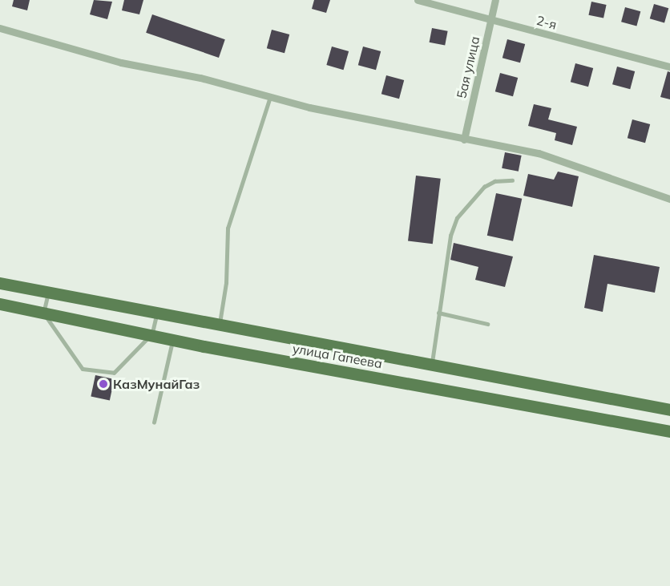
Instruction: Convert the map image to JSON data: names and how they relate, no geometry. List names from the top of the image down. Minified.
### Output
{"streets":{"highway":["улица Гапеева"],"street":["2-я","5ая улица"]},"crossings":[["2-я","5ая улица"]],"places":["КазМунайГаз"]}
